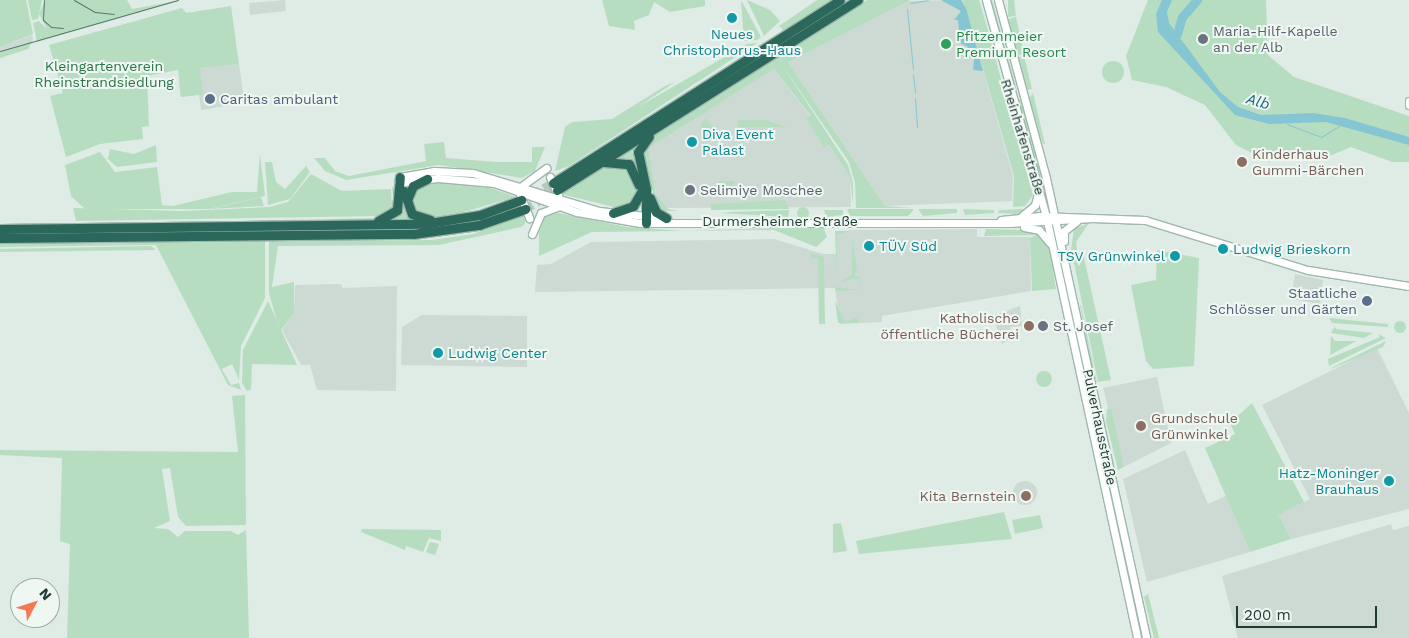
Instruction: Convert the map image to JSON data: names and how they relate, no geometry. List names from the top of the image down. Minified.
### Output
{"streets":{"street":["Rheinhafenstraße","Durmersheimer Straße","Pulverhausstraße"]},"crossings":[["Rheinhafenstraße","Durmersheimer Straße"],["Rheinhafenstraße","Pulverhausstraße"],["Durmersheimer Straße","Pulverhausstraße"]],"water":["Alb"],"parks":["Kleingartenverein Rheinstrandsiedlung"],"places":["Neues Christophorus-Haus","Maria-Hilf-Kapelle an der Alb","Pfitzenmeier Premium Resort","Caritas ambulant","Diva Event Palast","Kinderhaus Gummi-Bärchen","Selimiye Moschee","TÜV Süd","Ludwig Brieskorn","TSV Grünwinkel","Staatliche Schlösser und Gärten","Katholische öffentliche Bücherei","St. Josef","Ludwig Center","Grundschule Grünwinkel","Hatz-Moninger Brauhaus","Kita Bernstein"],"scale_bar":"200 m","north":"top right"}
